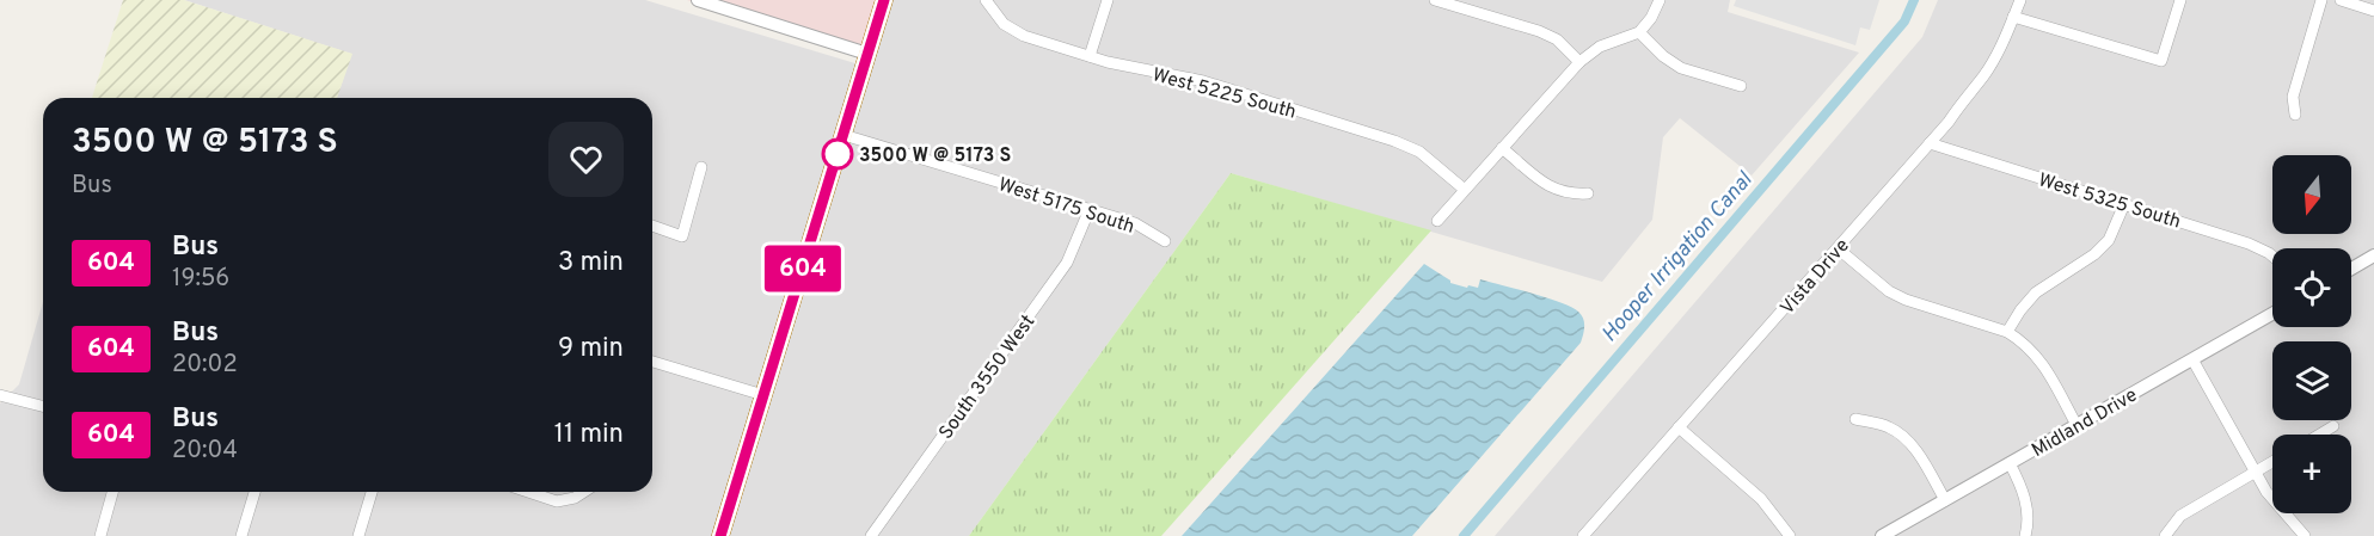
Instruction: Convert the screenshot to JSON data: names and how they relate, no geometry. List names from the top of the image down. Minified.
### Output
{"streets":{"street":["West 5225 South","West 5325 South","West 5175 South","Vista Drive","South 3550 West","Midland Drive"]},"crossings":[["West 5325 South","Vista Drive"],["West 5175 South","South 3550 West"]],"water":["Hooper Irrigation Canal"],"places":["3500 W @ 5173 S"],"lines":["bus line 604"],"north":"bottom","page":{"on_map":"604","heading":["3500 W @ 5173 S","Bus"],"map_buttons":"+","list":[{"mark":"604","name":"Bus","note":"19:56","value":"3 min"},{"mark":"604","name":"Bus","note":"20:02","value":"9 min"},{"mark":"604","name":"Bus","note":"20:04","value":"11 min"}]}}
